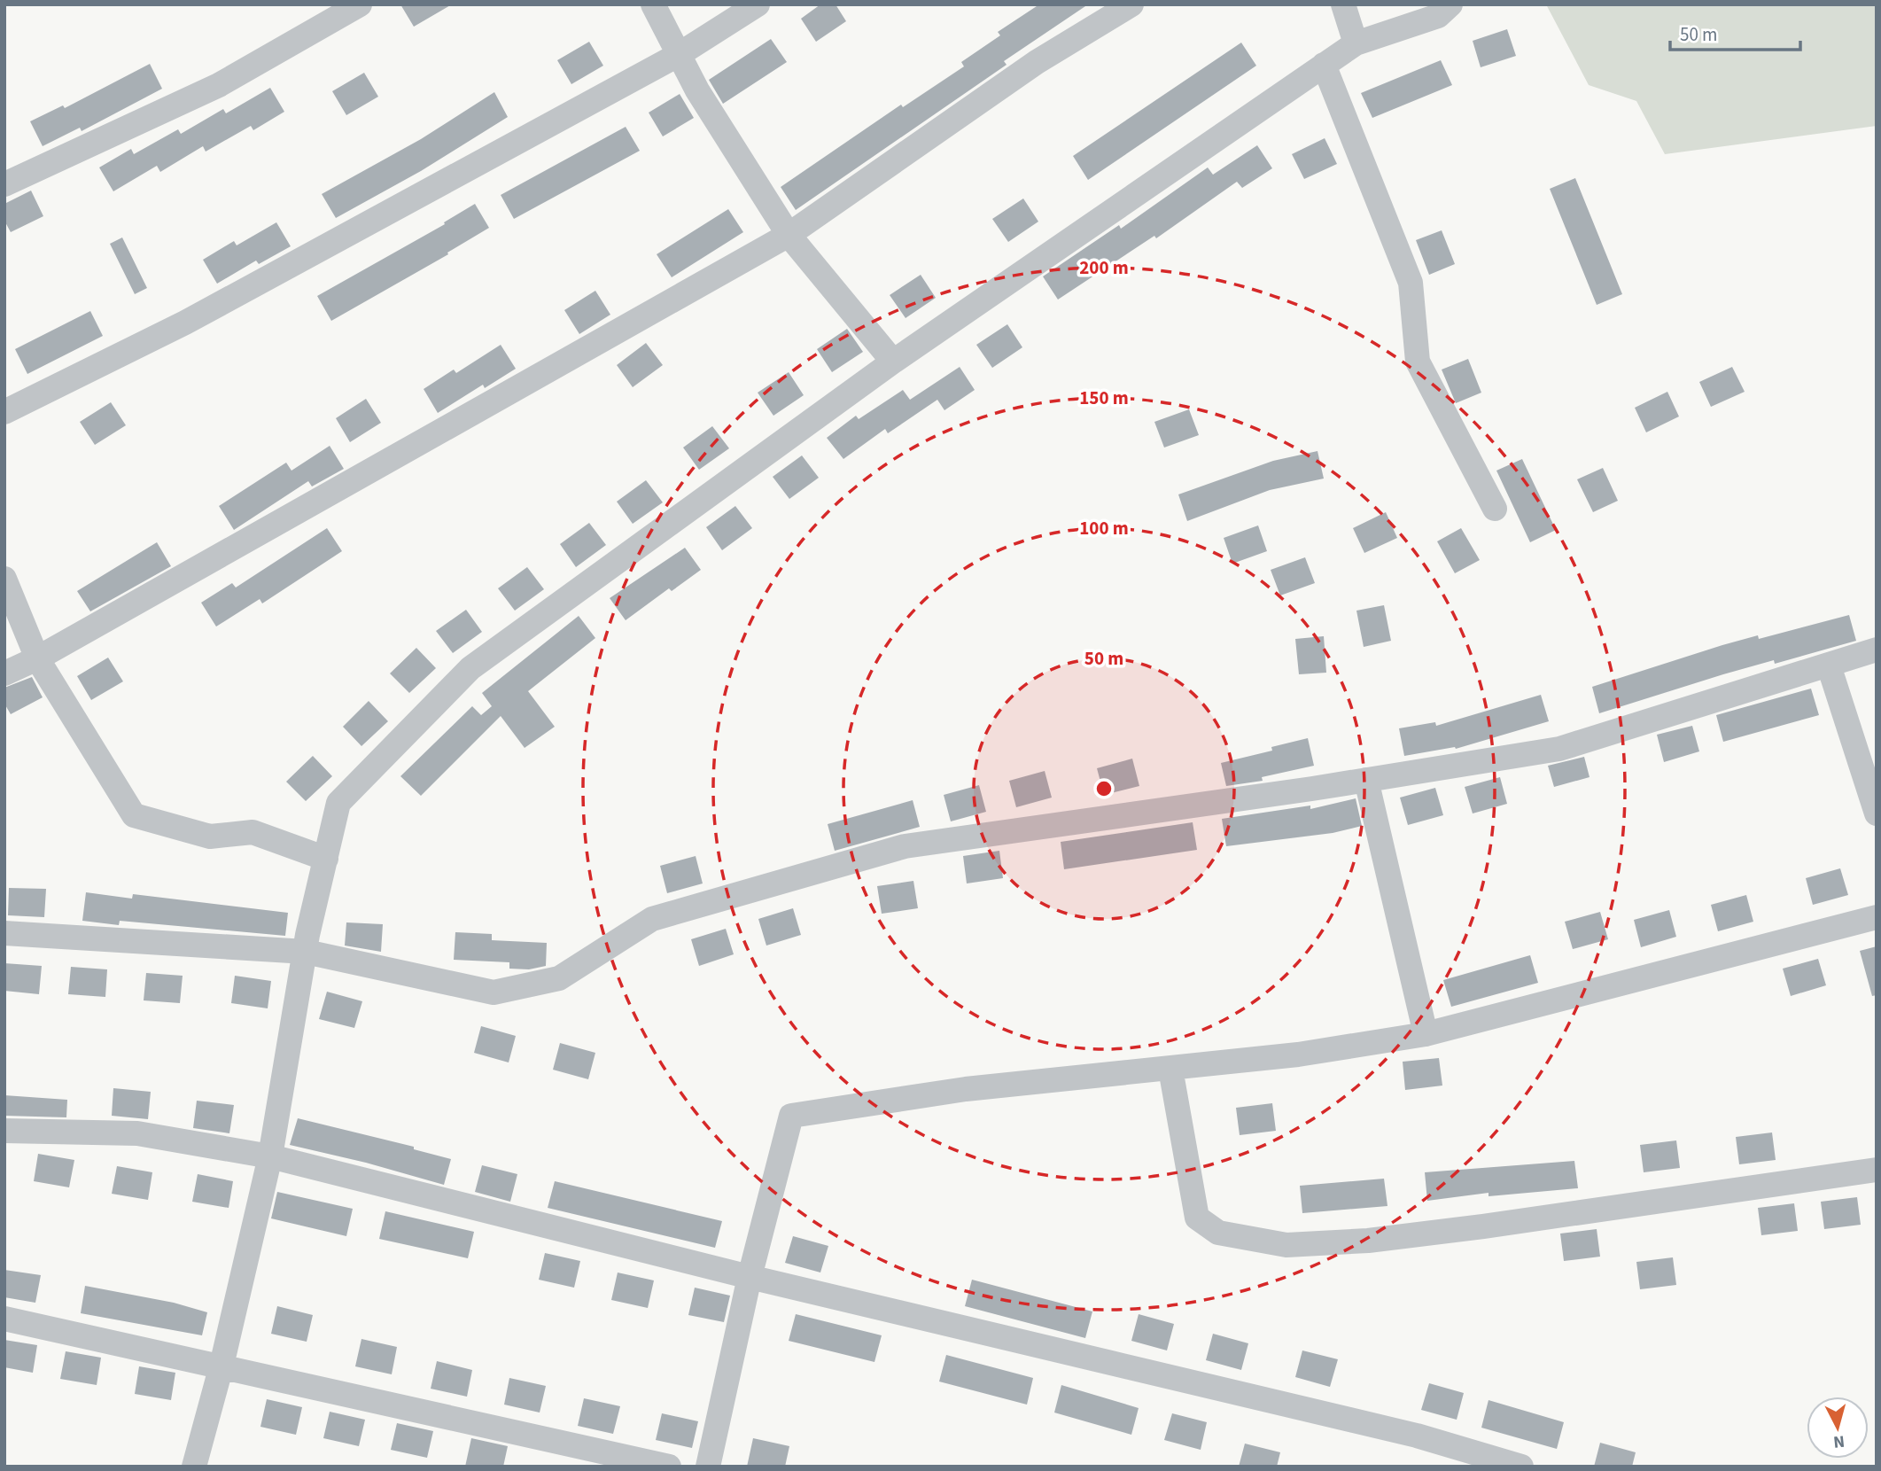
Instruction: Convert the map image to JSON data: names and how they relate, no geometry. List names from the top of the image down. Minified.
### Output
{"scale_bar":"50 m","north":"bottom","rings":["200 m","150 m","100 m","50 m"]}
